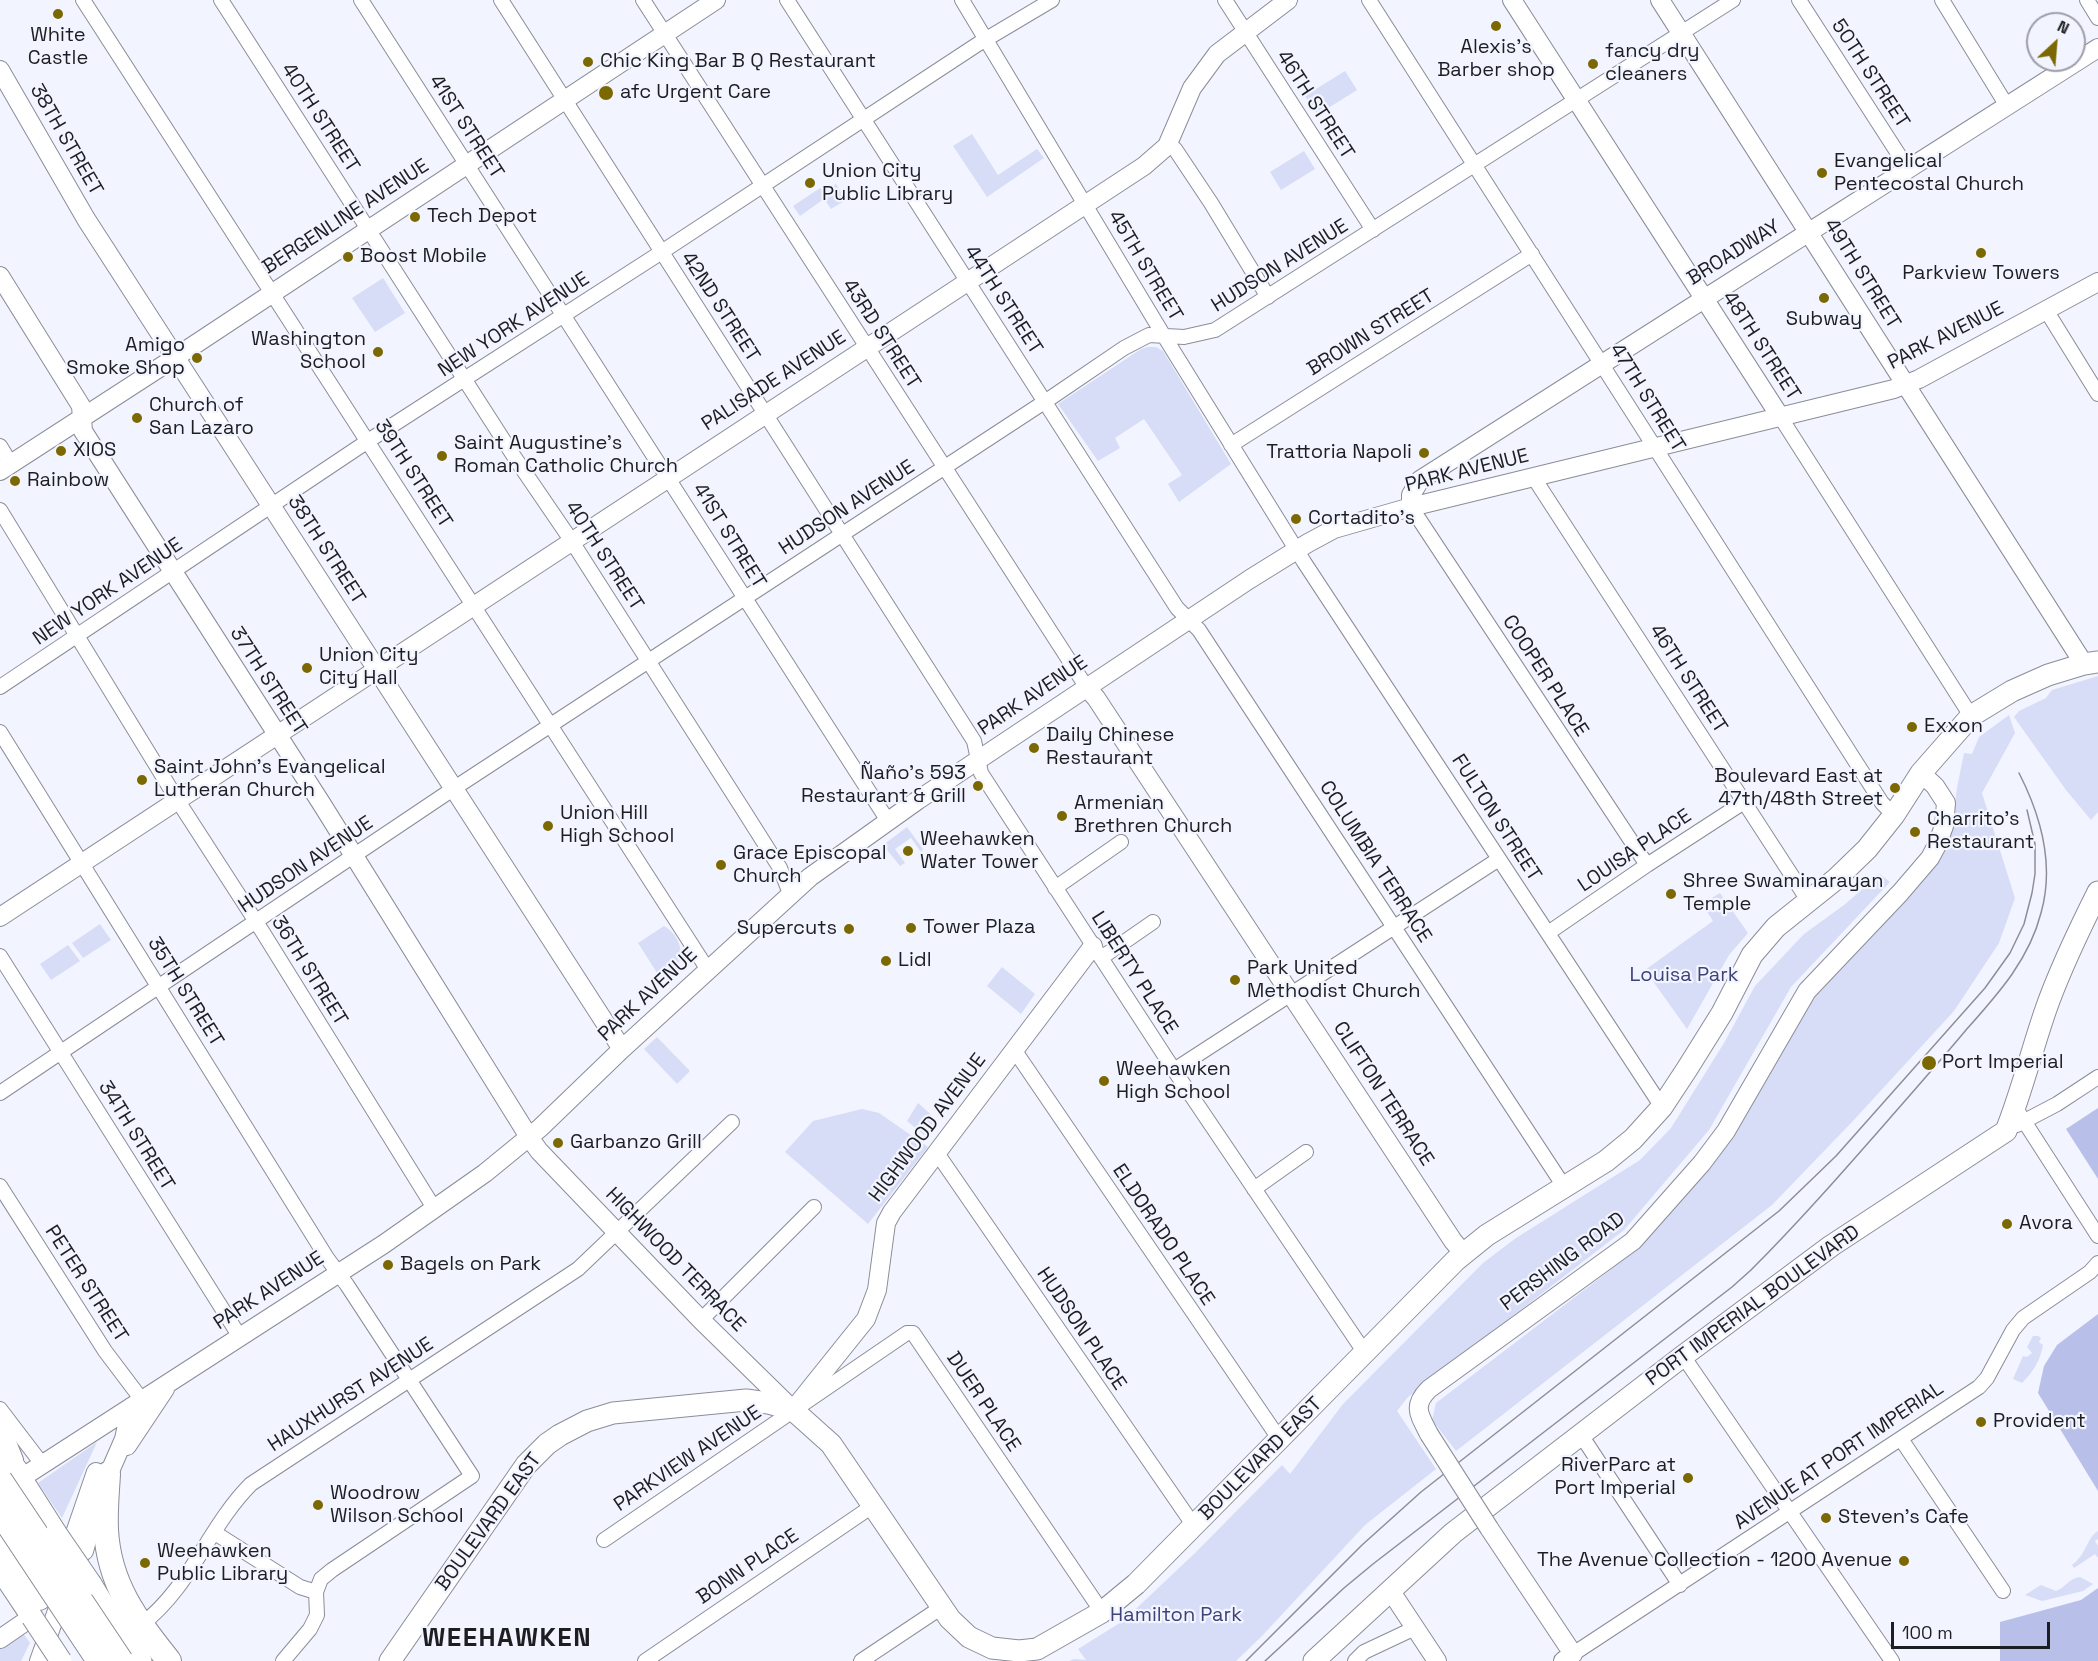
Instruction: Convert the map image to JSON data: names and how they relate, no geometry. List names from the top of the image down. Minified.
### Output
{"streets":{"main road":["PORT IMPERIAL BOULEVARD","BOULEVARD EAST"],"street":["50TH STREET","46TH STREET","40TH STREET","41ST STREET","38TH STREET","BERGENLINE AVENUE","BROADWAY","45TH STREET","HUDSON AVENUE","49TH STREET","44TH STREET","42ND STREET","NEW YORK AVENUE","BROWN STREET","43RD STREET","PARK AVENUE","48TH STREET","PALISADE AVENUE","47TH STREET","39TH STREET","COOPER PLACE","37TH STREET","FULTON STREET","LOUISA PLACE","COLUMBIA TERRACE","36TH STREET","LIBERTY PLACE","35TH STREET","CLIFTON TERRACE","HIGHWOOD AVENUE","34TH STREET","ELDORADO PLACE","HIGHWOOD TERRACE","PERSHING ROAD","PETER STREET","HUDSON PLACE","HAUXHURST AVENUE","DUER PLACE","AVENUE AT PORT IMPERIAL","PARKVIEW AVENUE","BONN PLACE"]},"crossings":[["50TH STREET","BROADWAY"],["46TH STREET","HUDSON AVENUE"],["46TH STREET","PARK AVENUE"],["46TH STREET","PALISADE AVENUE"],["46TH STREET","LOUISA PLACE"],["46TH STREET","BOULEVARD EAST"],["40TH STREET","BERGENLINE AVENUE"],["40TH STREET","HUDSON AVENUE"],["40TH STREET","NEW YORK AVENUE"],["40TH STREET","PARK AVENUE"],["40TH STREET","PALISADE AVENUE"],["41ST STREET","BERGENLINE AVENUE"],["41ST STREET","HUDSON AVENUE"],["41ST STREET","NEW YORK AVENUE"],["41ST STREET","PARK AVENUE"],["41ST STREET","PALISADE AVENUE"],["38TH STREET","BERGENLINE AVENUE"],["38TH STREET","HUDSON AVENUE"],["38TH STREET","NEW YORK AVENUE"],["38TH STREET","PARK AVENUE"],["38TH STREET","PALISADE AVENUE"],["BERGENLINE AVENUE","42ND STREET"],["BERGENLINE AVENUE","43RD STREET"],["BERGENLINE AVENUE","39TH STREET"],["BERGENLINE AVENUE","37TH STREET"],["BROADWAY","49TH STREET"],["BROADWAY","PARK AVENUE"],["BROADWAY","48TH STREET"],["BROADWAY","47TH STREET"],["BROADWAY","COOPER PLACE"],["45TH STREET","HUDSON AVENUE"],["45TH STREET","NEW YORK AVENUE"],["45TH STREET","BROWN STREET"],["45TH STREET","PARK AVENUE"],["45TH STREET","PALISADE AVENUE"],["45TH STREET","FULTON STREET"],["HUDSON AVENUE","49TH STREET"],["HUDSON AVENUE","44TH STREET"],["HUDSON AVENUE","42ND STREET"],["HUDSON AVENUE","43RD STREET"],["HUDSON AVENUE","48TH STREET"],["HUDSON AVENUE","47TH STREET"],["HUDSON AVENUE","39TH STREET"],["HUDSON AVENUE","37TH STREET"],["HUDSON AVENUE","36TH STREET"],["HUDSON AVENUE","35TH STREET"],["HUDSON AVENUE","34TH STREET"],["49TH STREET","PARK AVENUE"],["49TH STREET","BOULEVARD EAST"],["44TH STREET","NEW YORK AVENUE"],["44TH STREET","PARK AVENUE"],["44TH STREET","PALISADE AVENUE"],["44TH STREET","COLUMBIA TERRACE"],["42ND STREET","NEW YORK AVENUE"],["42ND STREET","PARK AVENUE"],["42ND STREET","PALISADE AVENUE"],["42ND STREET","LIBERTY PLACE"],["NEW YORK AVENUE","43RD STREET"],["NEW YORK AVENUE","39TH STREET"],["NEW YORK AVENUE","37TH STREET"],["NEW YORK AVENUE","36TH STREET"],["BROWN STREET","47TH STREET"],["43RD STREET","PARK AVENUE"],["43RD STREET","PALISADE AVENUE"],["43RD STREET","CLIFTON TERRACE"],["PARK AVENUE","48TH STREET"],["PARK AVENUE","47TH STREET"],["PARK AVENUE","39TH STREET"],["PARK AVENUE","COOPER PLACE"],["PARK AVENUE","37TH STREET"],["PARK AVENUE","FULTON STREET"],["PARK AVENUE","COLUMBIA TERRACE"],["PARK AVENUE","36TH STREET"],["PARK AVENUE","LIBERTY PLACE"],["PARK AVENUE","35TH STREET"],["PARK AVENUE","CLIFTON TERRACE"],["PARK AVENUE","34TH STREET"],["PARK AVENUE","HIGHWOOD TERRACE"],["PARK AVENUE","PETER STREET"],["48TH STREET","BOULEVARD EAST"],["PALISADE AVENUE","39TH STREET"],["PALISADE AVENUE","37TH STREET"],["PALISADE AVENUE","36TH STREET"],["PALISADE AVENUE","35TH STREET"],["47TH STREET","BOULEVARD EAST"],["COOPER PLACE","LOUISA PLACE"],["37TH STREET","HIGHWOOD TERRACE"],["FULTON STREET","LOUISA PLACE"],["FULTON STREET","BOULEVARD EAST"],["COLUMBIA TERRACE","BOULEVARD EAST"],["LIBERTY PLACE","HIGHWOOD AVENUE"],["LIBERTY PLACE","BOULEVARD EAST"],["35TH STREET","HAUXHURST AVENUE"],["CLIFTON TERRACE","BOULEVARD EAST"],["HIGHWOOD AVENUE","ELDORADO PLACE"],["HIGHWOOD AVENUE","HIGHWOOD TERRACE"],["HIGHWOOD AVENUE","HUDSON PLACE"],["HIGHWOOD AVENUE","DUER PLACE"],["HIGHWOOD AVENUE","PARKVIEW AVENUE"],["HIGHWOOD AVENUE","BOULEVARD EAST"],["ELDORADO PLACE","BOULEVARD EAST"],["HIGHWOOD TERRACE","HAUXHURST AVENUE"],["HIGHWOOD TERRACE","DUER PLACE"],["HIGHWOOD TERRACE","PARKVIEW AVENUE"],["HIGHWOOD TERRACE","BOULEVARD EAST"],["PERSHING ROAD","AVENUE AT PORT IMPERIAL"],["PERSHING ROAD","BOULEVARD EAST"],["HUDSON PLACE","BOULEVARD EAST"],["DUER PLACE","PARKVIEW AVENUE"],["DUER PLACE","BOULEVARD EAST"],["PARKVIEW AVENUE","BOULEVARD EAST"],["BOULEVARD EAST","BONN PLACE"]],"districts":["WEEHAWKEN"],"parks":["Louisa Park","Hamilton Park"],"places":["White Castle","Alexis's Barber shop","Chic King Bar B Q Restaurant","fancy dry cleaners","afc Urgent Care","Evangelical Pentecostal Church","Union City Public Library","Tech Depot","Parkview Towers","Boost Mobile","Subway","Washington School","Amigo Smoke Shop","Church of San Lazaro","XIOS","Trattoria Napoli","Saint Augustine's Roman Catholic Church","Rainbow","Cortadito's","Union City City Hall","Exxon","Daily Chinese Restaurant","Saint John's Evangelical Lutheran Church","Ñaño's 593 Restaurant & Grill","Boulevard East at 47th/48th Street","Armenian Brethren Church","Union Hill High School","Charrito's Restaurant","Weehawken Water Tower","Grace Episcopal Church","Shree Swaminarayan Temple","Tower Plaza","Supercuts","Lidl","Park United Methodist Church","Port Imperial","Weehawken High School","Garbanzo Grill","Avora","Bagels on Park","Provident","RiverParc at Port Imperial","Woodrow Wilson School","Steven's Cafe","The Avenue Collection - 1200 Avenue","Weehawken Public Library"],"scale_bar":"100 m","north":"top right"}
